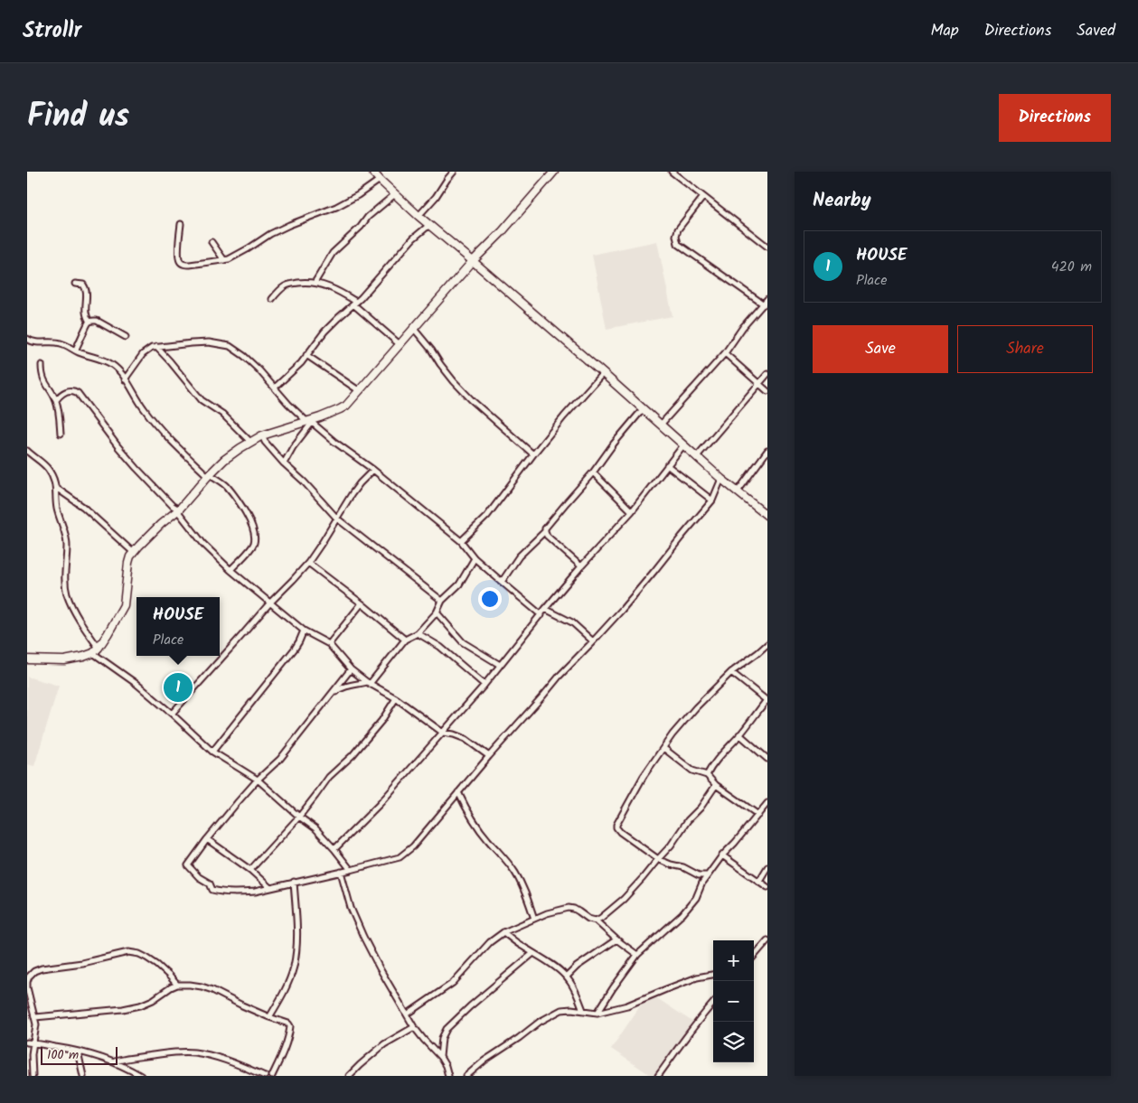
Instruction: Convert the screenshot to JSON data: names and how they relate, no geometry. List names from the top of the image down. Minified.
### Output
{"scale_bar":"100 m","page":{"header":"Strollr","nav":["Map","Directions","Saved"],"title":"Find us","buttons":["Directions",["Save","Share"]],"heading":"Nearby","list":[{"mark":"1","name":"HOUSE","note":"Place","value":"420 m"}],"popup":["HOUSE","Place"],"pins":"1","map_buttons":["+","−"],"scale":"100 m"}}
